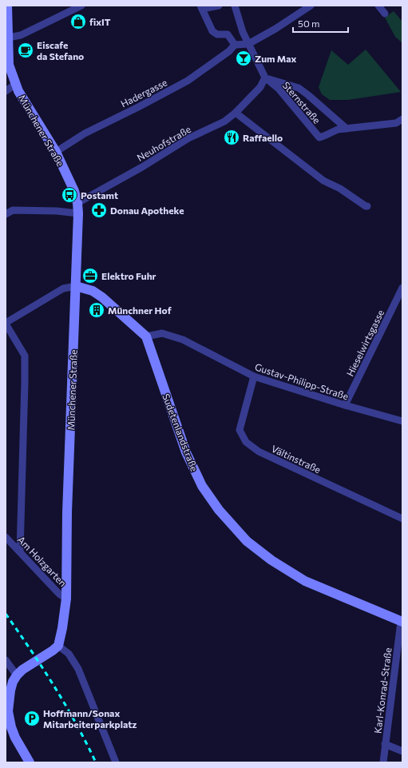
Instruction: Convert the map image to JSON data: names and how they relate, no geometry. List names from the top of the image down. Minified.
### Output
{"streets":{"main road":["Münchener Straße","Sudetenlandstraße"],"street":["Hadergasse","Sternstraße","Neuhofstraße","Hieselwirtsgasse","Gustav-Philipp-Straße","Vältinstraße","Am Holzgarten","Karl-Konrad-Straße"]},"crossings":[["Hadergasse","Münchener Straße"],["Sternstraße","Neuhofstraße"],["Münchener Straße","Neuhofstraße"],["Münchener Straße","Sudetenlandstraße"],["Münchener Straße","Am Holzgarten"],["Hieselwirtsgasse","Gustav-Philipp-Straße"],["Gustav-Philipp-Straße","Sudetenlandstraße"],["Gustav-Philipp-Straße","Vältinstraße"],["Sudetenlandstraße","Karl-Konrad-Straße"]],"places":{"shop":["fixIT"],"cafe":["Eiscafe da Stefano"],"bar":["Zum Max"],"restaurant":["Raffaello"],"bus stop":["Postamt"],"pharmacy":["Donau Apotheke"],"office":["Elektro Fuhr"],"building":["Münchner Hof"],"parking":["Hoffmann/Sonax Mitarbeiterparkplatz"]},"scale_bar":"50 m"}
